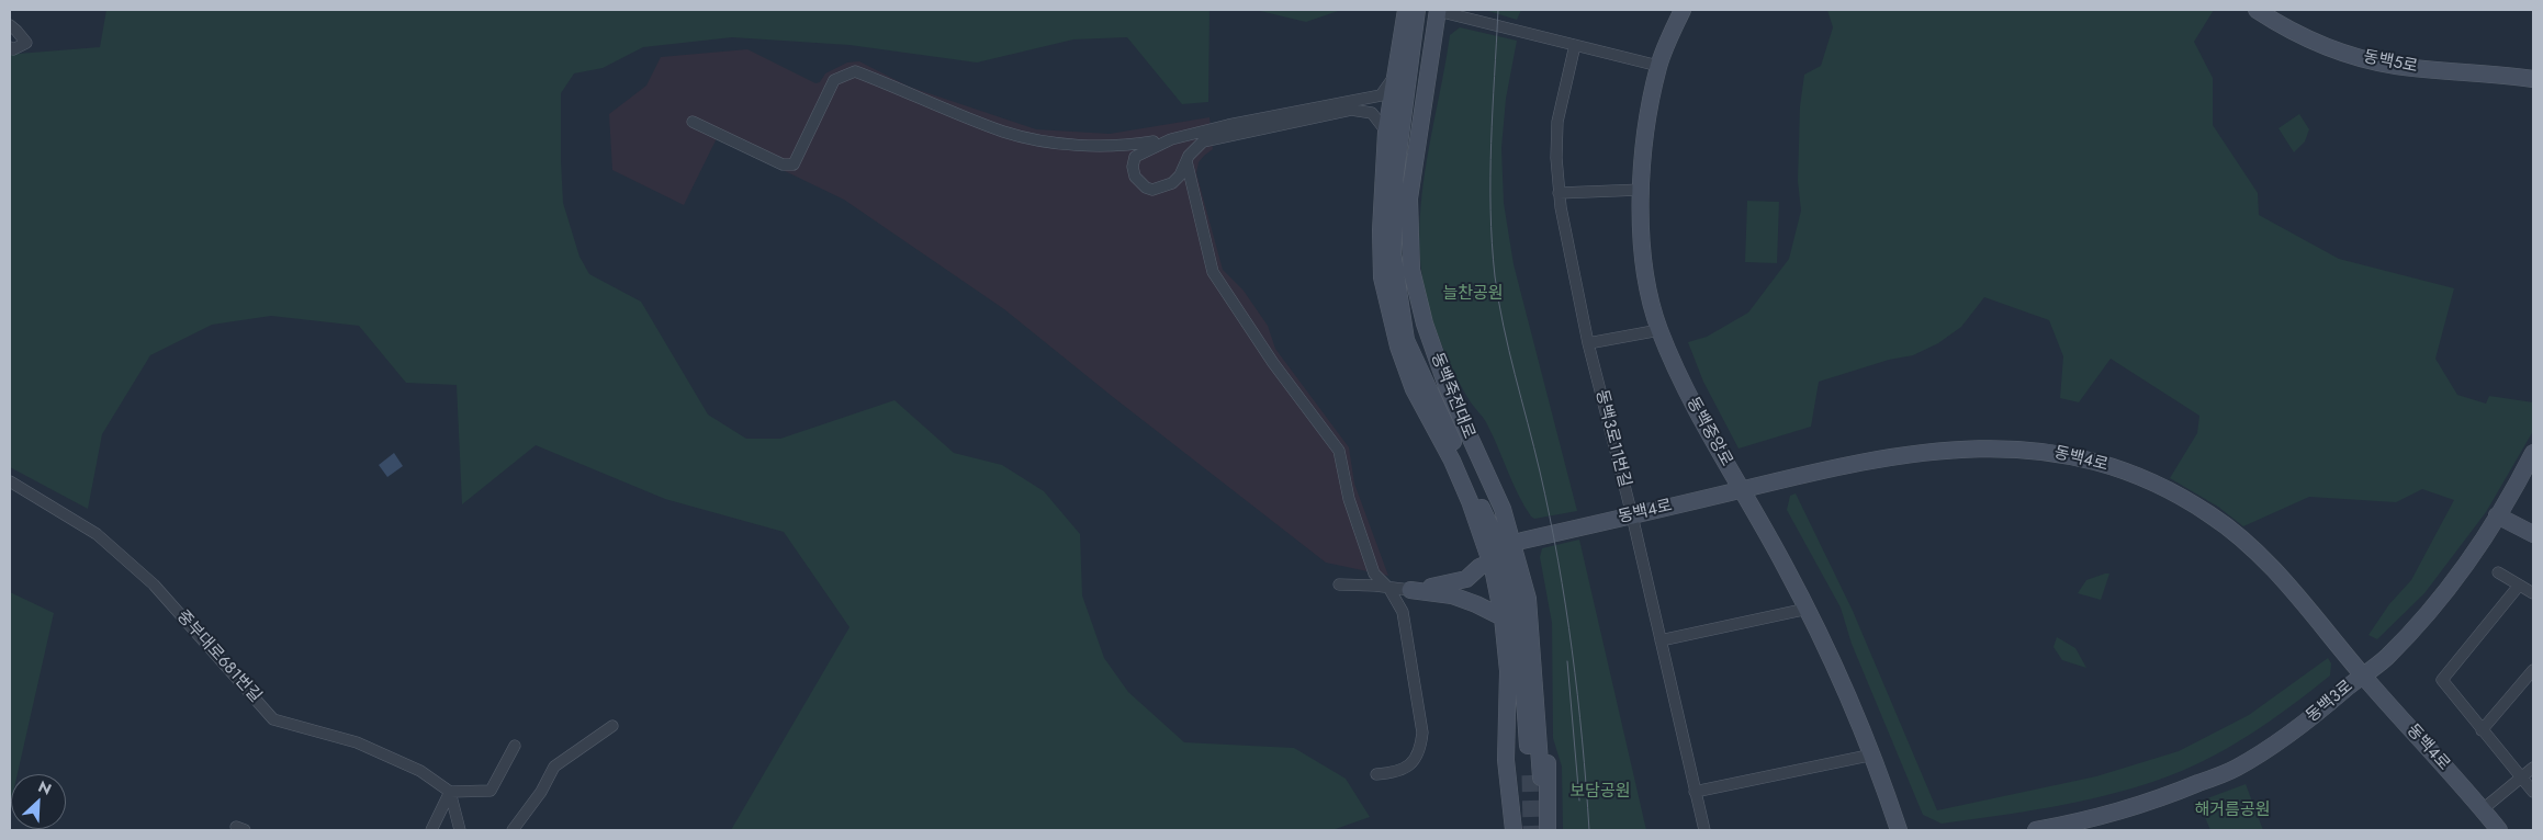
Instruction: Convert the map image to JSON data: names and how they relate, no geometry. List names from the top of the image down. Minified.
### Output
{"streets":{"main road":["동백5로","동백죽전대로","동백중앙로","동백4로","동백3로"],"street":["동백3로11번길","중부대로681번길"]},"crossings":[["동백중앙로","동백4로"],["동백3로11번길","동백4로"],["동백4로","동백3로"]],"parks":["늘찬공원","보담공원","해거름공원"],"north":"top right"}
